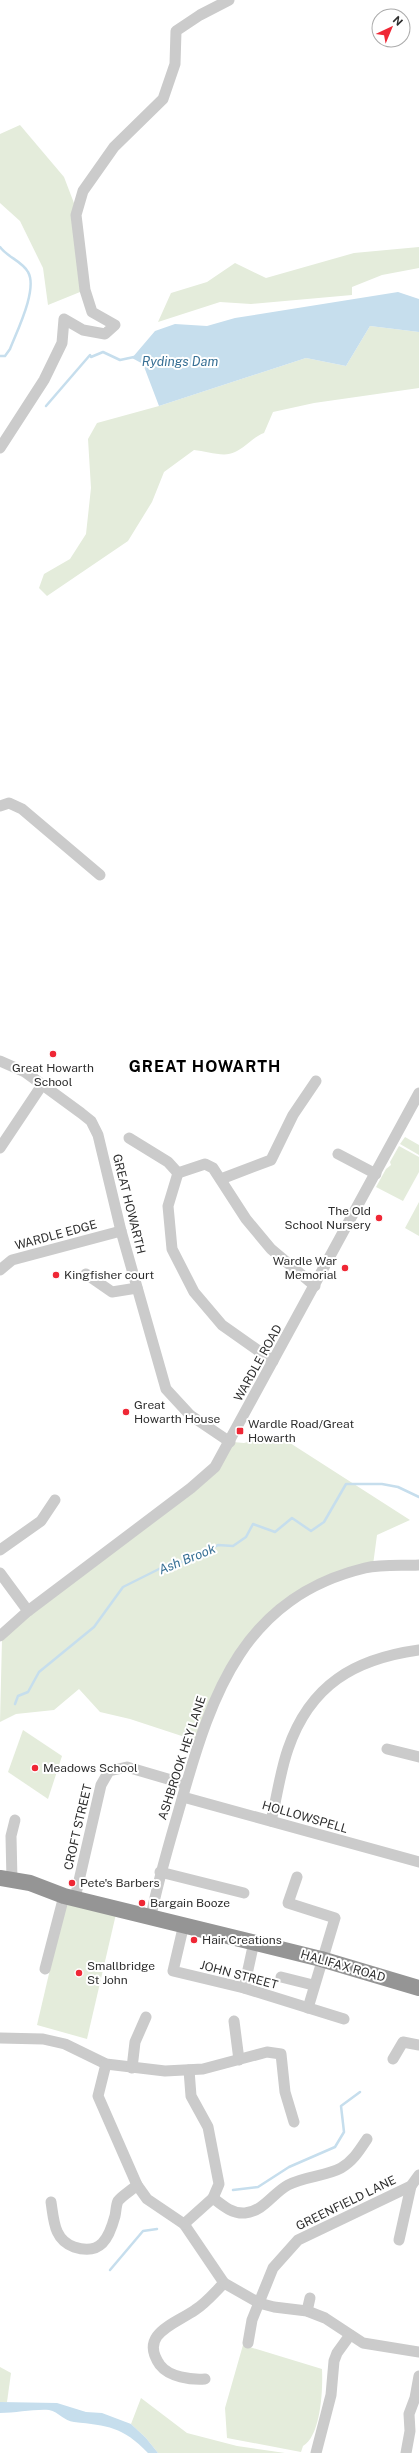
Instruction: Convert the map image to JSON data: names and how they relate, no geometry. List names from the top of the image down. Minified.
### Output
{"streets":{"highway":["HALIFAX ROAD"],"street":["GREAT HOWARTH","WARDLE EDGE","WARDLE ROAD","ASHBROOK HEY LANE","HOLLOWSPELL","CROFT STREET","JOHN STREET","GREENFIELD LANE"]},"crossings":[["GREAT HOWARTH","WARDLE EDGE"],["GREAT HOWARTH","WARDLE ROAD"],["ASHBROOK HEY LANE","HOLLOWSPELL"],["ASHBROOK HEY LANE","CROFT STREET"],["ASHBROOK HEY LANE","HALIFAX ROAD"],["CROFT STREET","HALIFAX ROAD"],["HALIFAX ROAD","JOHN STREET"]],"districts":["GREAT HOWARTH"],"water":["Rydings Dam","Ash Brook"],"places":{"other":["Great Howarth School","The Old School Nursery","Wardle War Memorial","Kingfisher court","Great Howarth House","Meadows School","Pete's Barbers","Bargain Booze","Hair Creations","Smallbridge St John"],"transit":["Wardle Road/Great Howarth"]},"north":"top right"}
